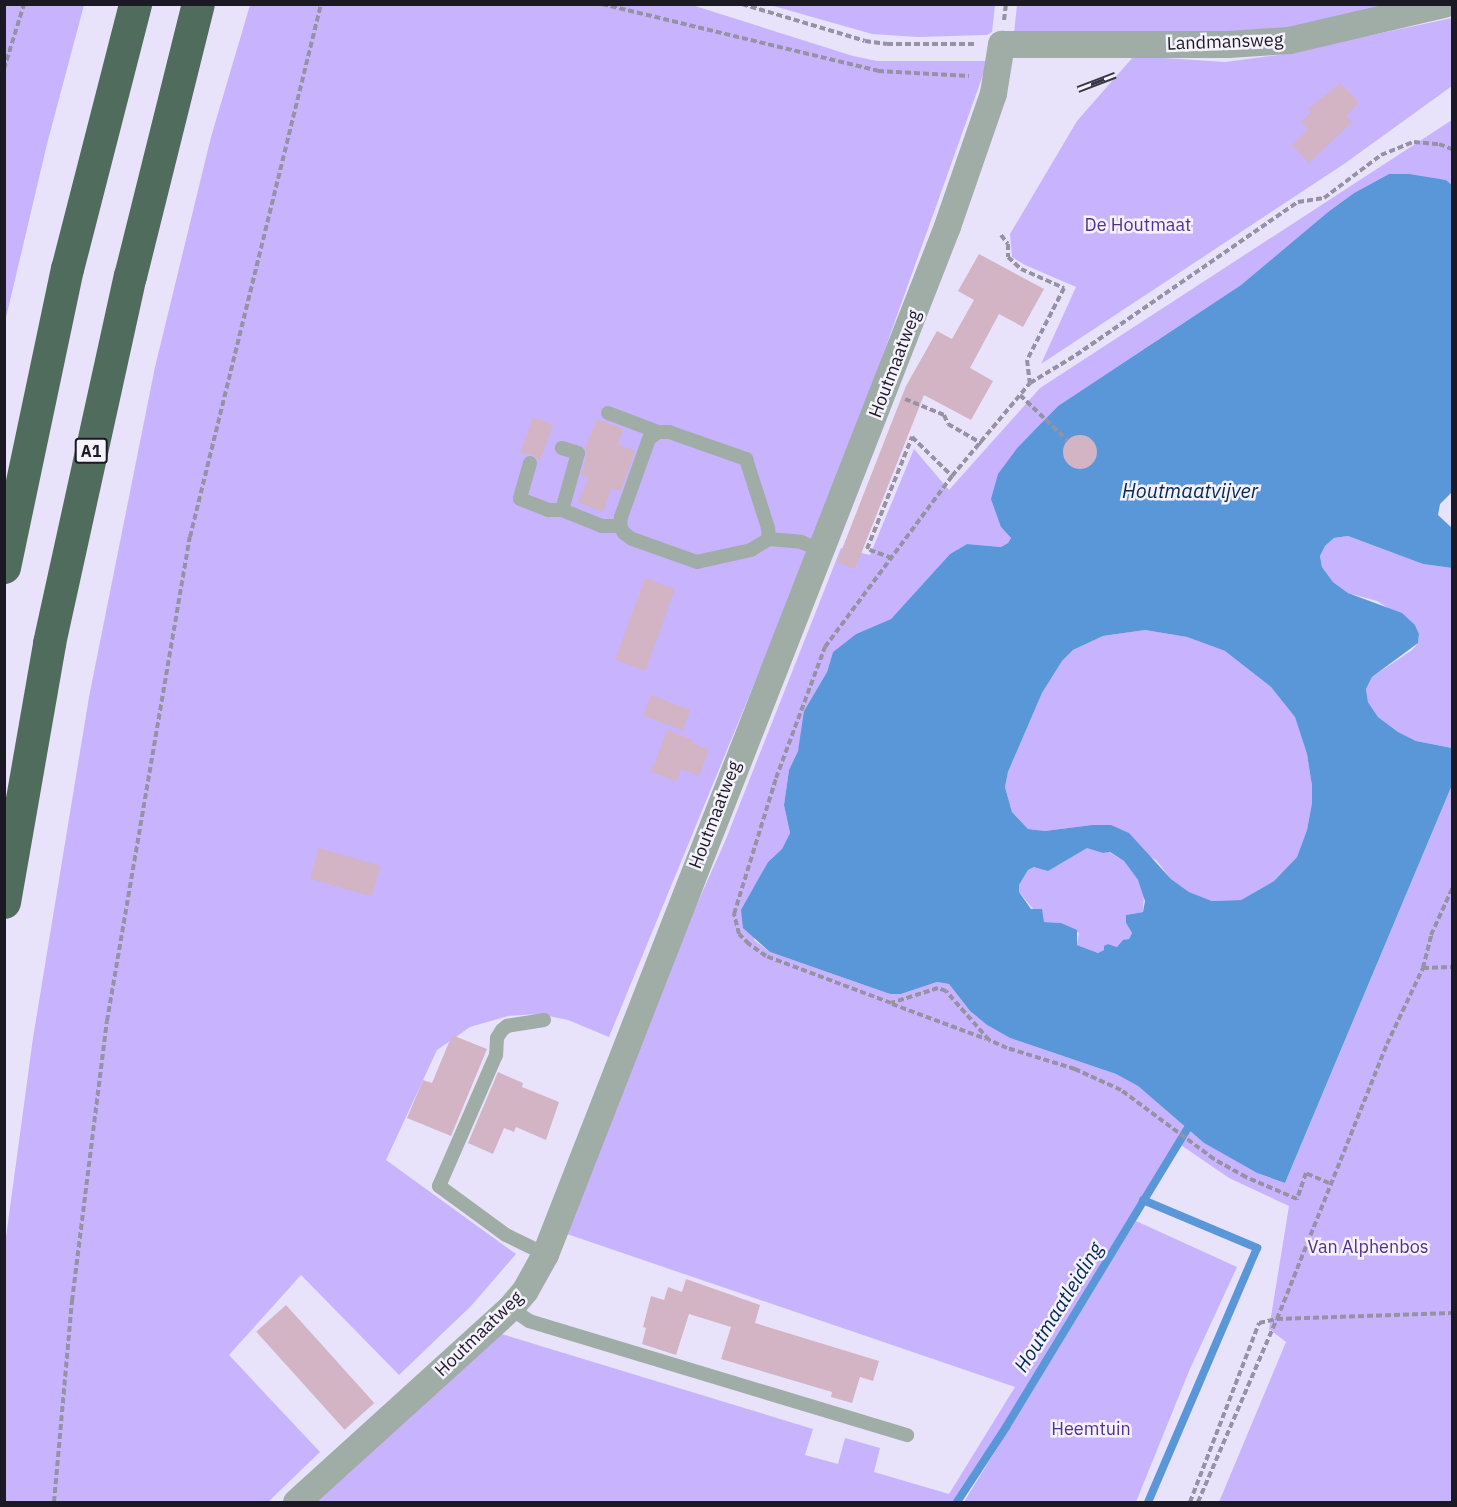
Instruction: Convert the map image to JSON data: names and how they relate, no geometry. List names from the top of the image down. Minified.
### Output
{"streets":{"highway":["A1"],"street":["Landmansweg","Houtmaatweg"]},"crossings":[["Landmansweg","Houtmaatweg"]],"water":["Houtmaatvijver","Houtmaatleiding"],"parks":["De Houtmaat","Van Alphenbos","Heemtuin"]}
